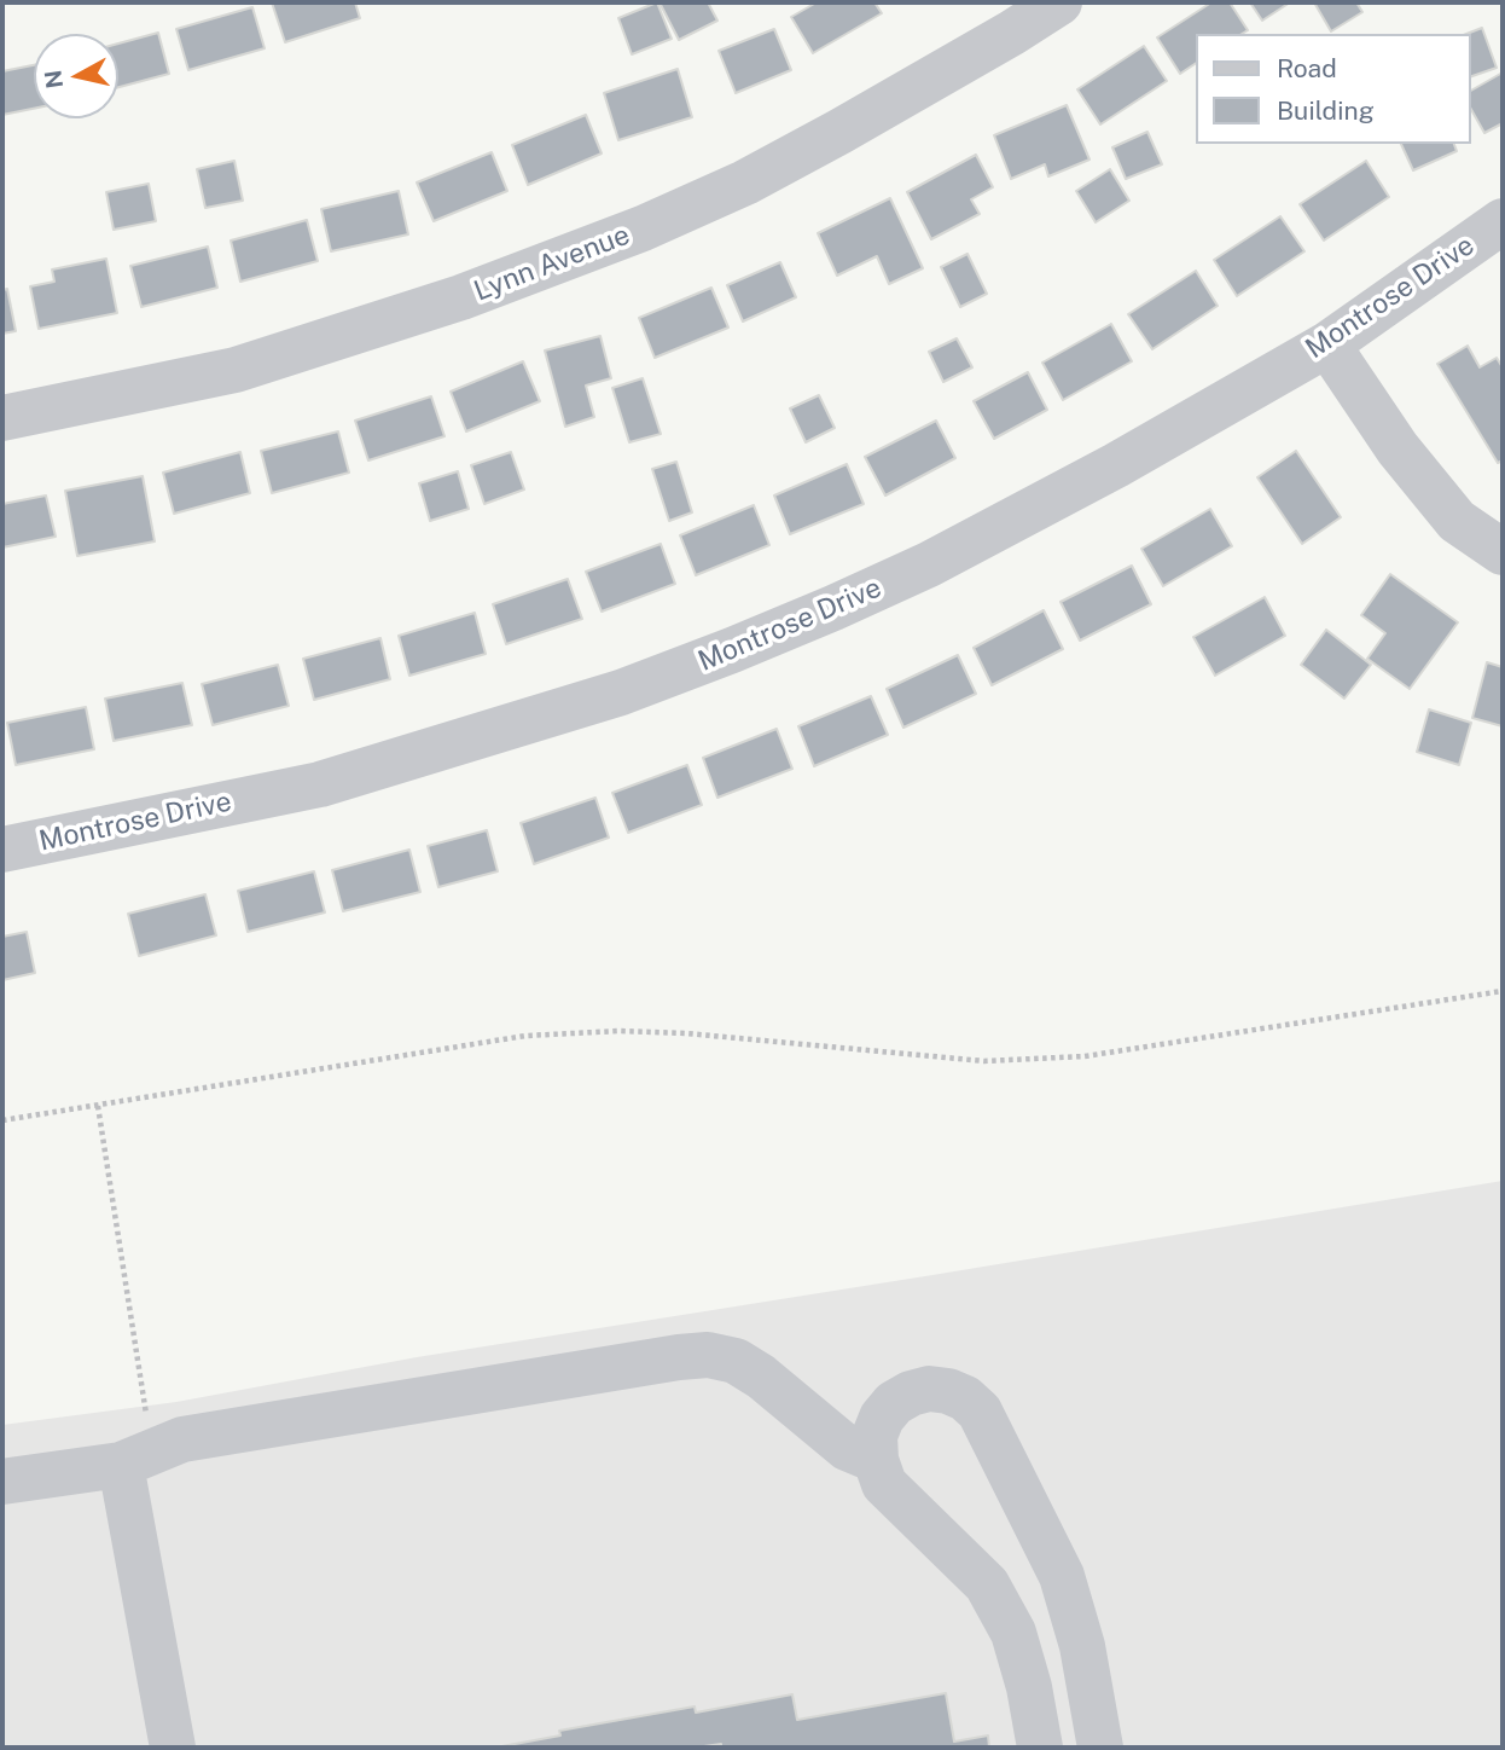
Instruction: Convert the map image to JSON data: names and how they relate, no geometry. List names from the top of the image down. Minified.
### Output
{"streets":{"street":["Lynn Avenue","Montrose Drive"]},"legend":["Road","Building"],"north":"left"}
